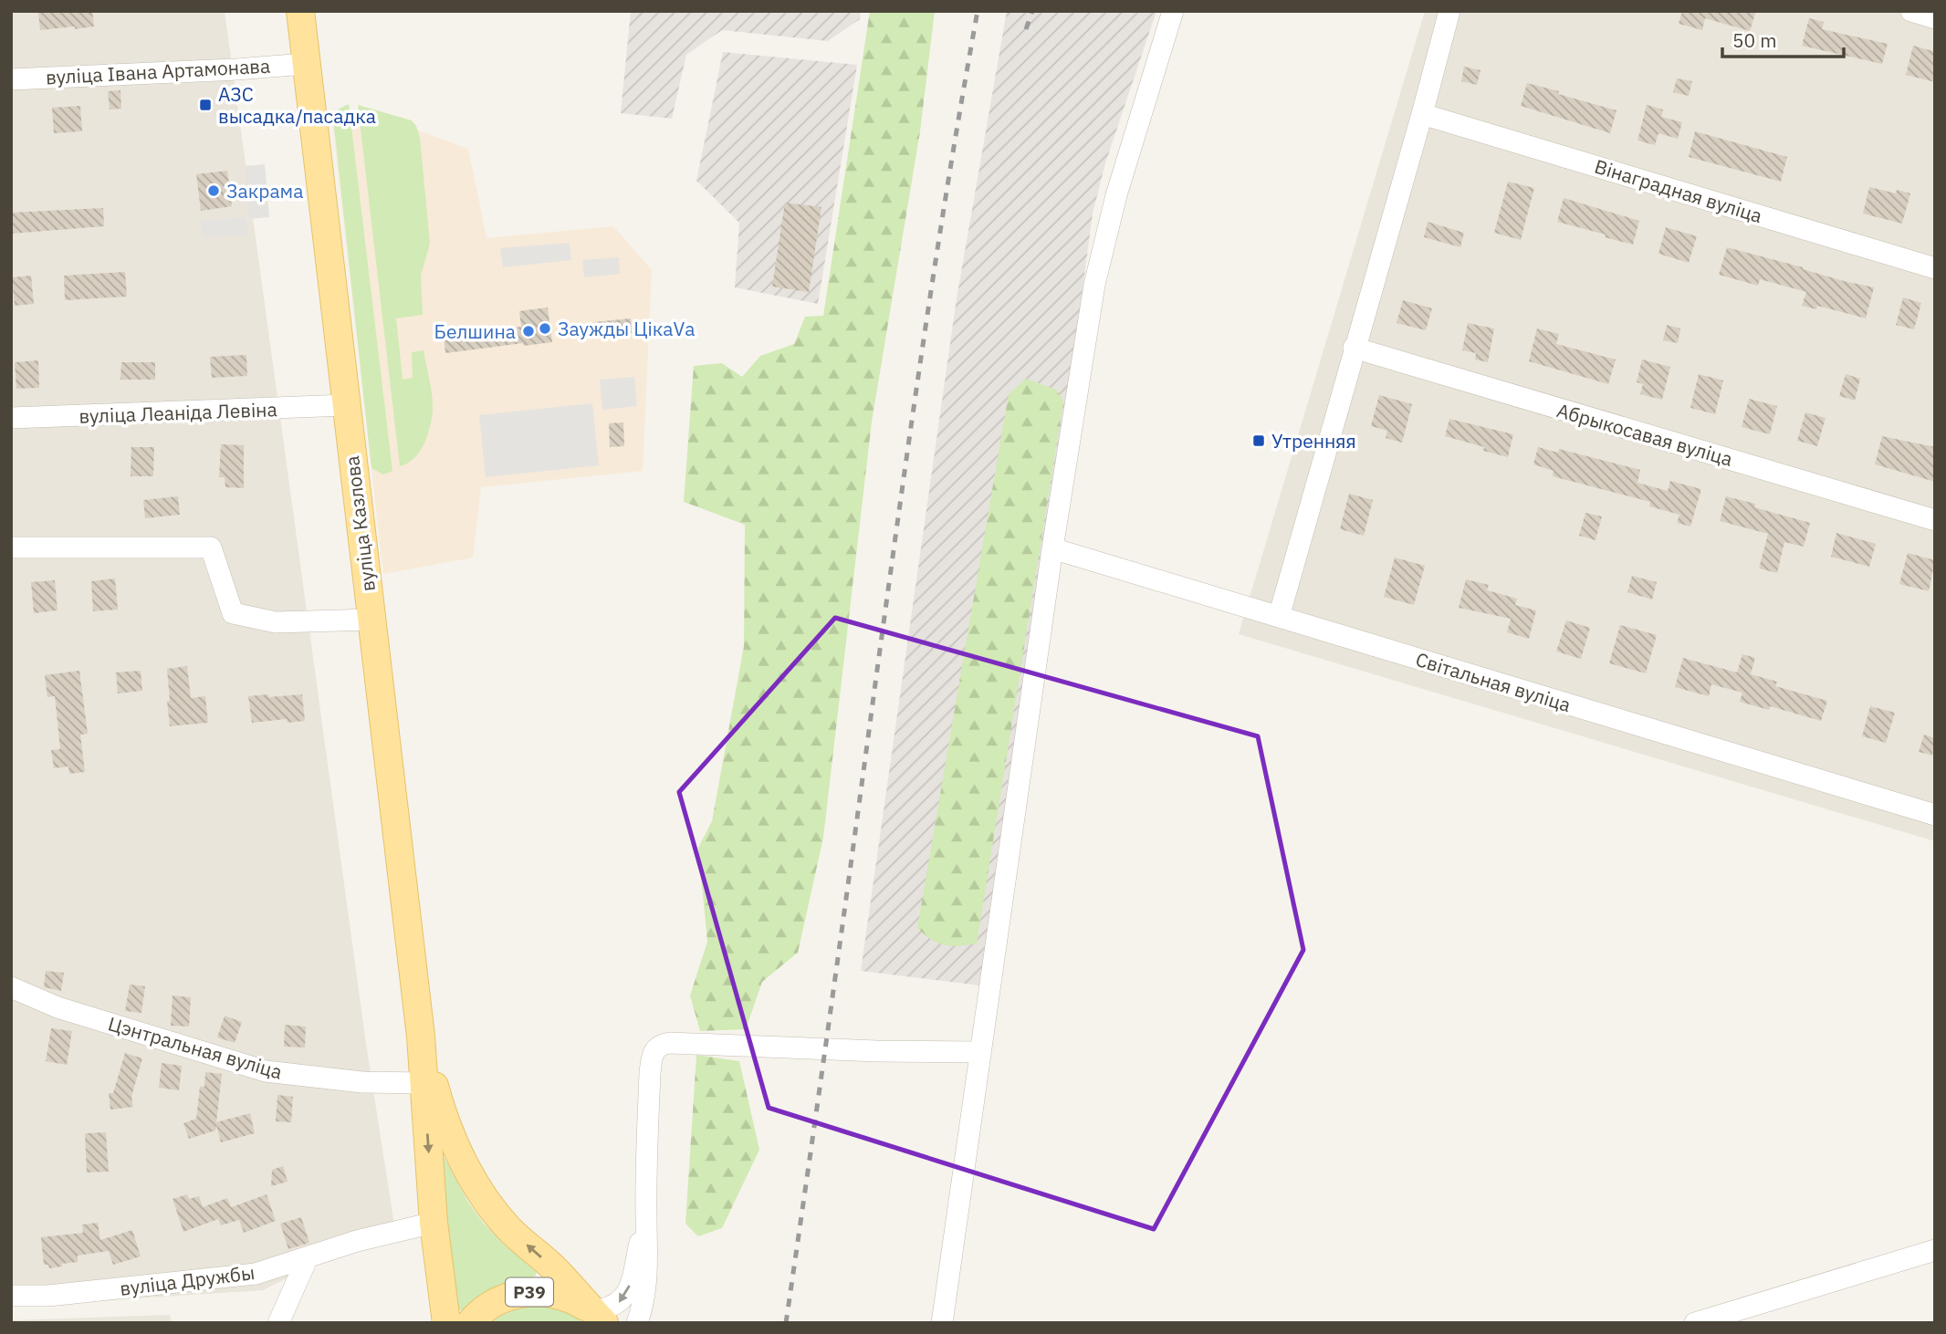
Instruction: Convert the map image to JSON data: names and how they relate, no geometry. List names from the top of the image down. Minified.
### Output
{"streets":{"main road":["вуліца Казлова","Р39"],"street":["вуліца Івана Артамонава","Вінаградная вуліца","вуліца Леаніда Левіна","Абрыкосавая вуліца","Світальная вуліца","Цэнтральная вуліца","вуліца Дружбы"]},"crossings":[["вуліца Івана Артамонава","вуліца Казлова"],["вуліца Леаніда Левіна","вуліца Казлова"]],"places":{"transit":["АЗС высадка/пасадка","Утренняя"],"other":["Закрама","Заужды ЦікаVа","Белшина"]},"scale_bar":"50 m"}
